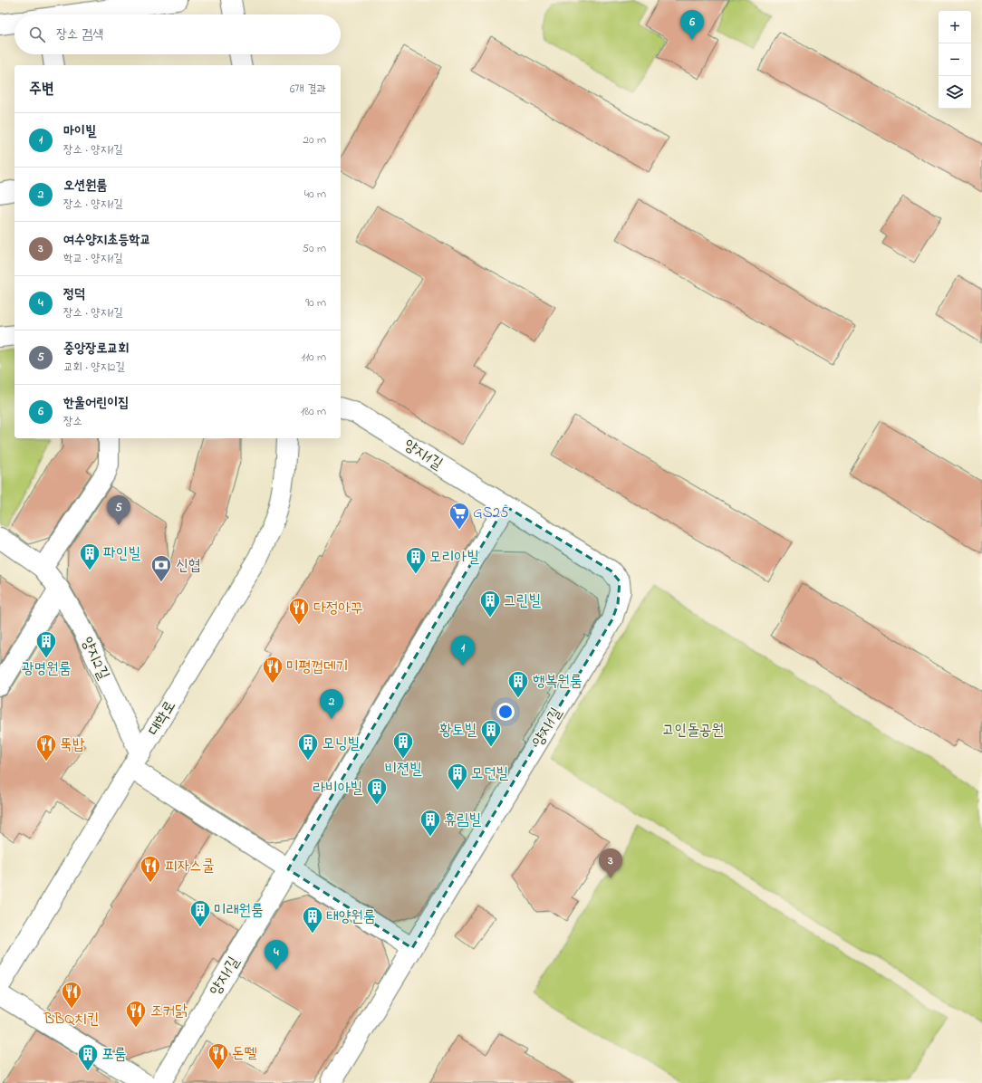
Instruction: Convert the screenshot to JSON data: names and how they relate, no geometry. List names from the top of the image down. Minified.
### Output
{"streets":{"street":["양지1길","양지2길","대학로"]},"crossings":[["양지2길","대학로"]],"parks":["고인돌공원"],"places":{"supermarket":["GS25"],"building":["파인빌","모리아빌","그린빌","광명원룸","행복원룸","황토빌","비젼빌","모닝빌","모던빌","라비아빌","휴림빌","미래원룸","태양원룸","포룸"],"bank":["신협"],"restaurant":["다정아꾸","미평껍데기","뚝밥","피자스쿨","BBQ치킨","조커닭","돈뗄"]},"page":{"pins":["6","5","1","2","3","4"],"map_buttons":["+","−"],"search":"장소 검색","heading":["주변","6개 결과"],"list":[{"mark":"1","name":"마이빌","note":"장소 · 양지1길","value":"20 m"},{"mark":"2","name":"오션원룸","note":"장소 · 양지1길","value":"40 m"},{"mark":"3","name":"여수양지초등학교","note":"학교 · 양지1길","value":"50 m"},{"mark":"4","name":"정덕","note":"장소 · 양지1길","value":"90 m"},{"mark":"5","name":"중앙장로교회","note":"교회 · 양지2길","value":"110 m"},{"mark":"6","name":"한울어린이집","note":"장소","value":"180 m"}]}}
